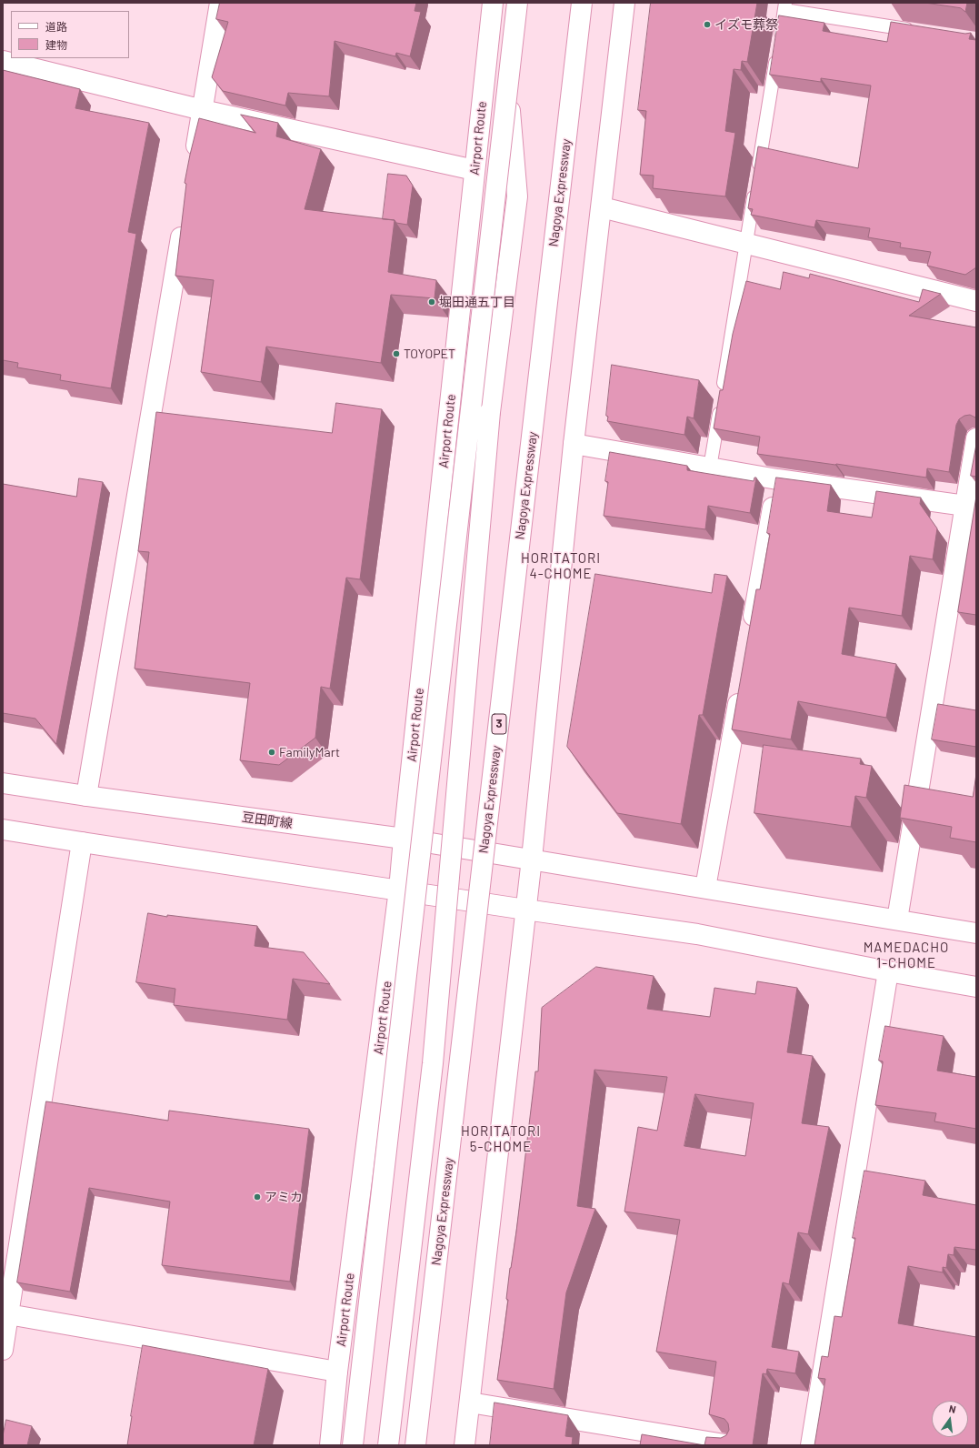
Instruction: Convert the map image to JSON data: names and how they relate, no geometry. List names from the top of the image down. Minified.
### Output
{"streets":{"main road":["Airport Route","Nagoya Expressway","3","豆田町線"]},"crossings":[["Airport Route","豆田町線"]],"districts":["HORITATORI 4-CHOME","MAMEDACHO 1-CHOME","HORITATORI 5-CHOME"],"places":["イズモ葬祭","堀田通五丁目","TOYOPET","FamilyMart","アミカ"],"legend":["道路","建物"],"north":"top"}
